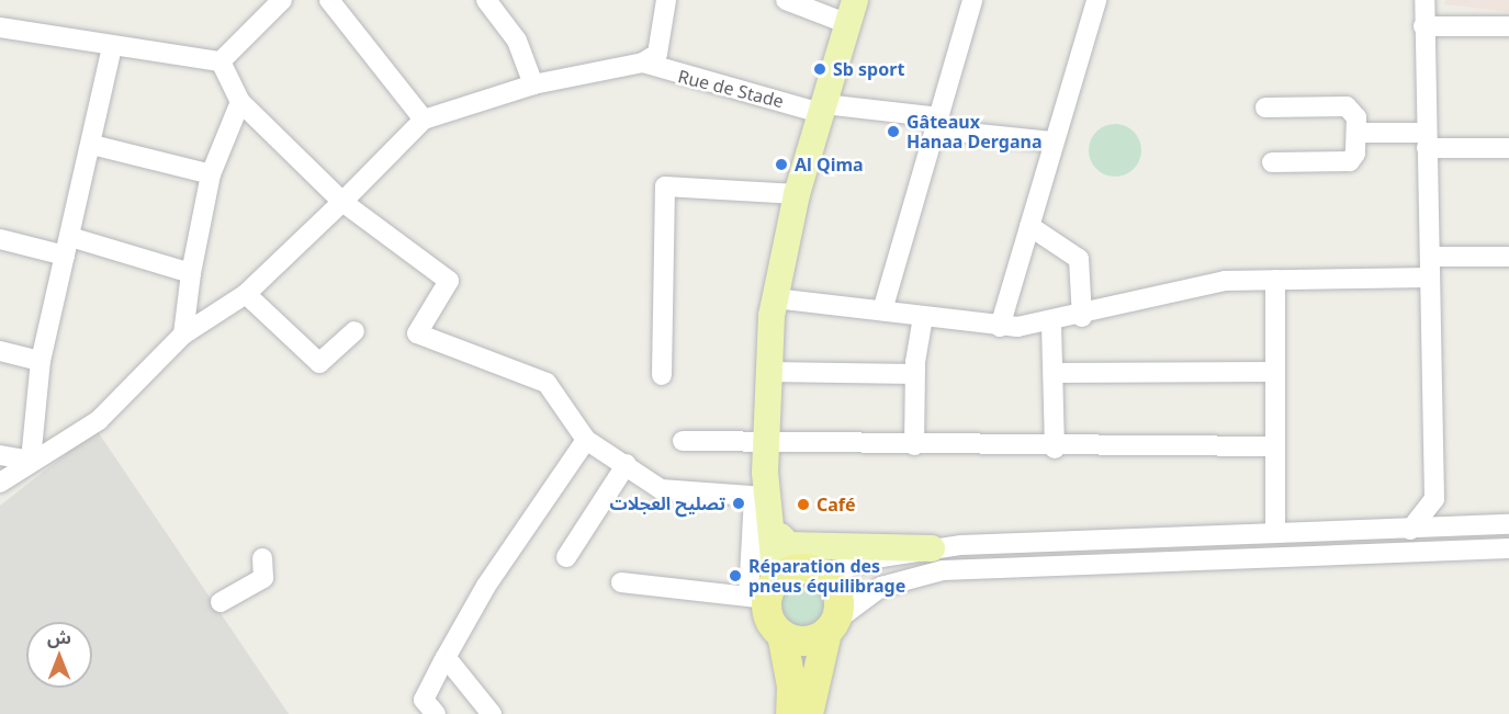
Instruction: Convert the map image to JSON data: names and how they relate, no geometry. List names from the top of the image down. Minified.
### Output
{"streets":{"street":["Rue de Stade"]},"places":["Sb sport","Gâteaux Hanaa Dergana","Al Qima","تصليح العجلات","Café","Réparation des pneus équilibrage"],"north":"top"}
